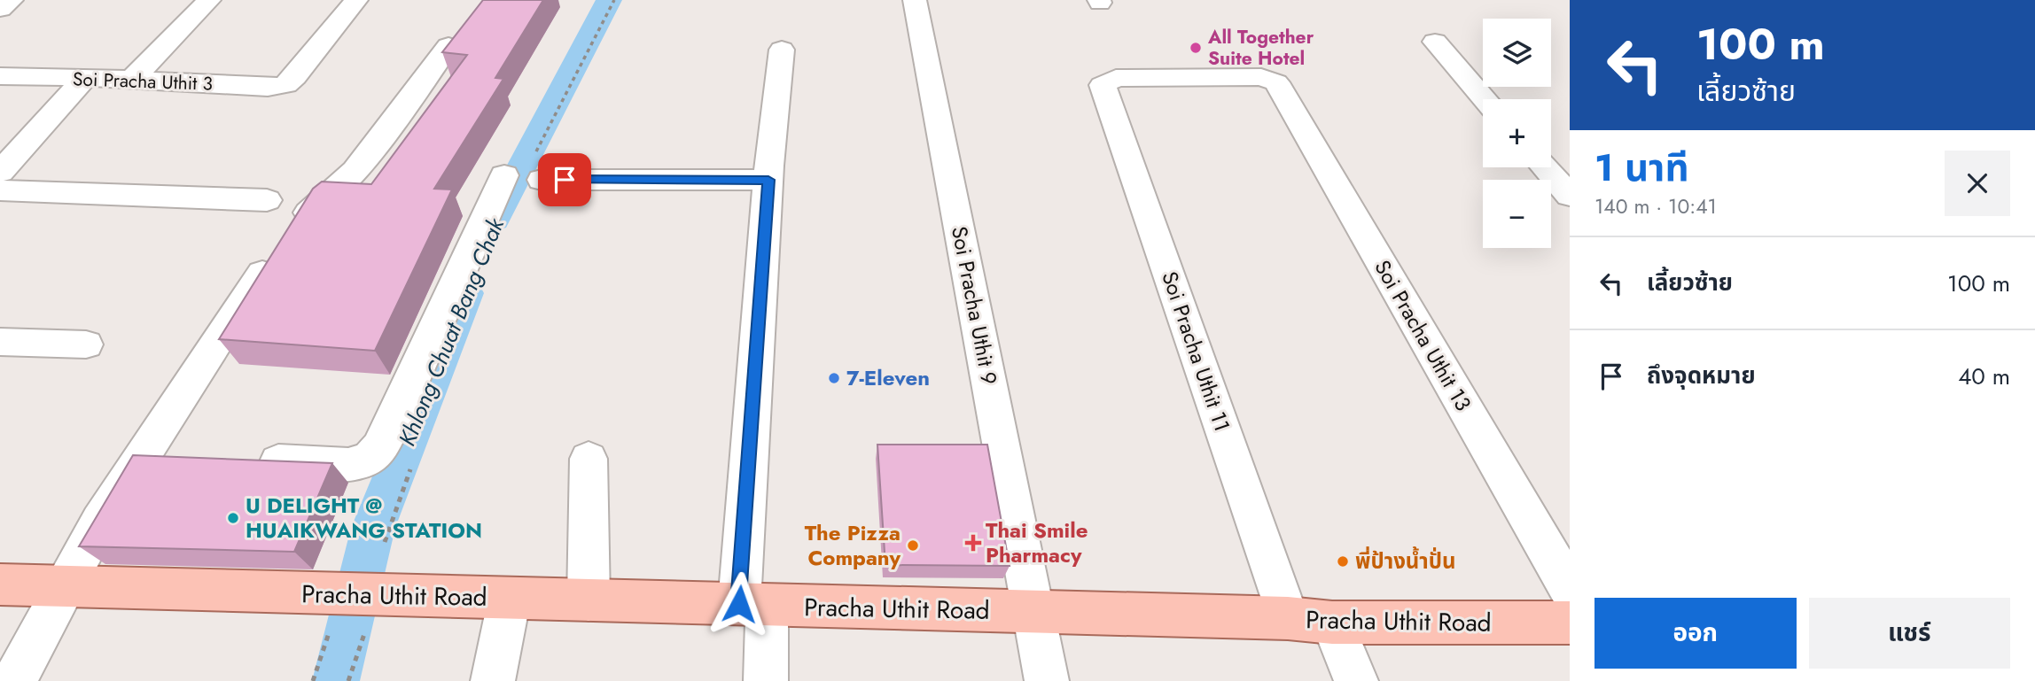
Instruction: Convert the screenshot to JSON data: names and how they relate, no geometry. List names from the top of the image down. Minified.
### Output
{"streets":{"main road":["Pracha Uthit Road"],"street":["Soi Pracha Uthit 3","Soi Pracha Uthit 9","Soi Pracha Uthit 13","Soi Pracha Uthit 11"]},"crossings":[["Soi Pracha Uthit 9","Pracha Uthit Road"],["Soi Pracha Uthit 13","Soi Pracha Uthit 11"],["Soi Pracha Uthit 11","Pracha Uthit Road"]],"water":["Khlong Chuat Bang Chak"],"places":{"other":["All Together Suite Hotel","7-Eleven","U DELIGHT @ HUAIKWANG STATION","The Pizza Company","พี่ป้างน้ำปั่น"],"health":["Thai Smile Pharmacy"]},"page":{"turn":["100 m","เลี้ยวซ้าย"],"map_buttons":["+","−"],"heading":["1 นาที","140 m · 10:41"],"list":[{"name":"เลี้ยวซ้าย","value":"100 m"},{"name":"ถึงจุดหมาย","value":"40 m"}],"buttons":["ออก","แชร์"]}}
